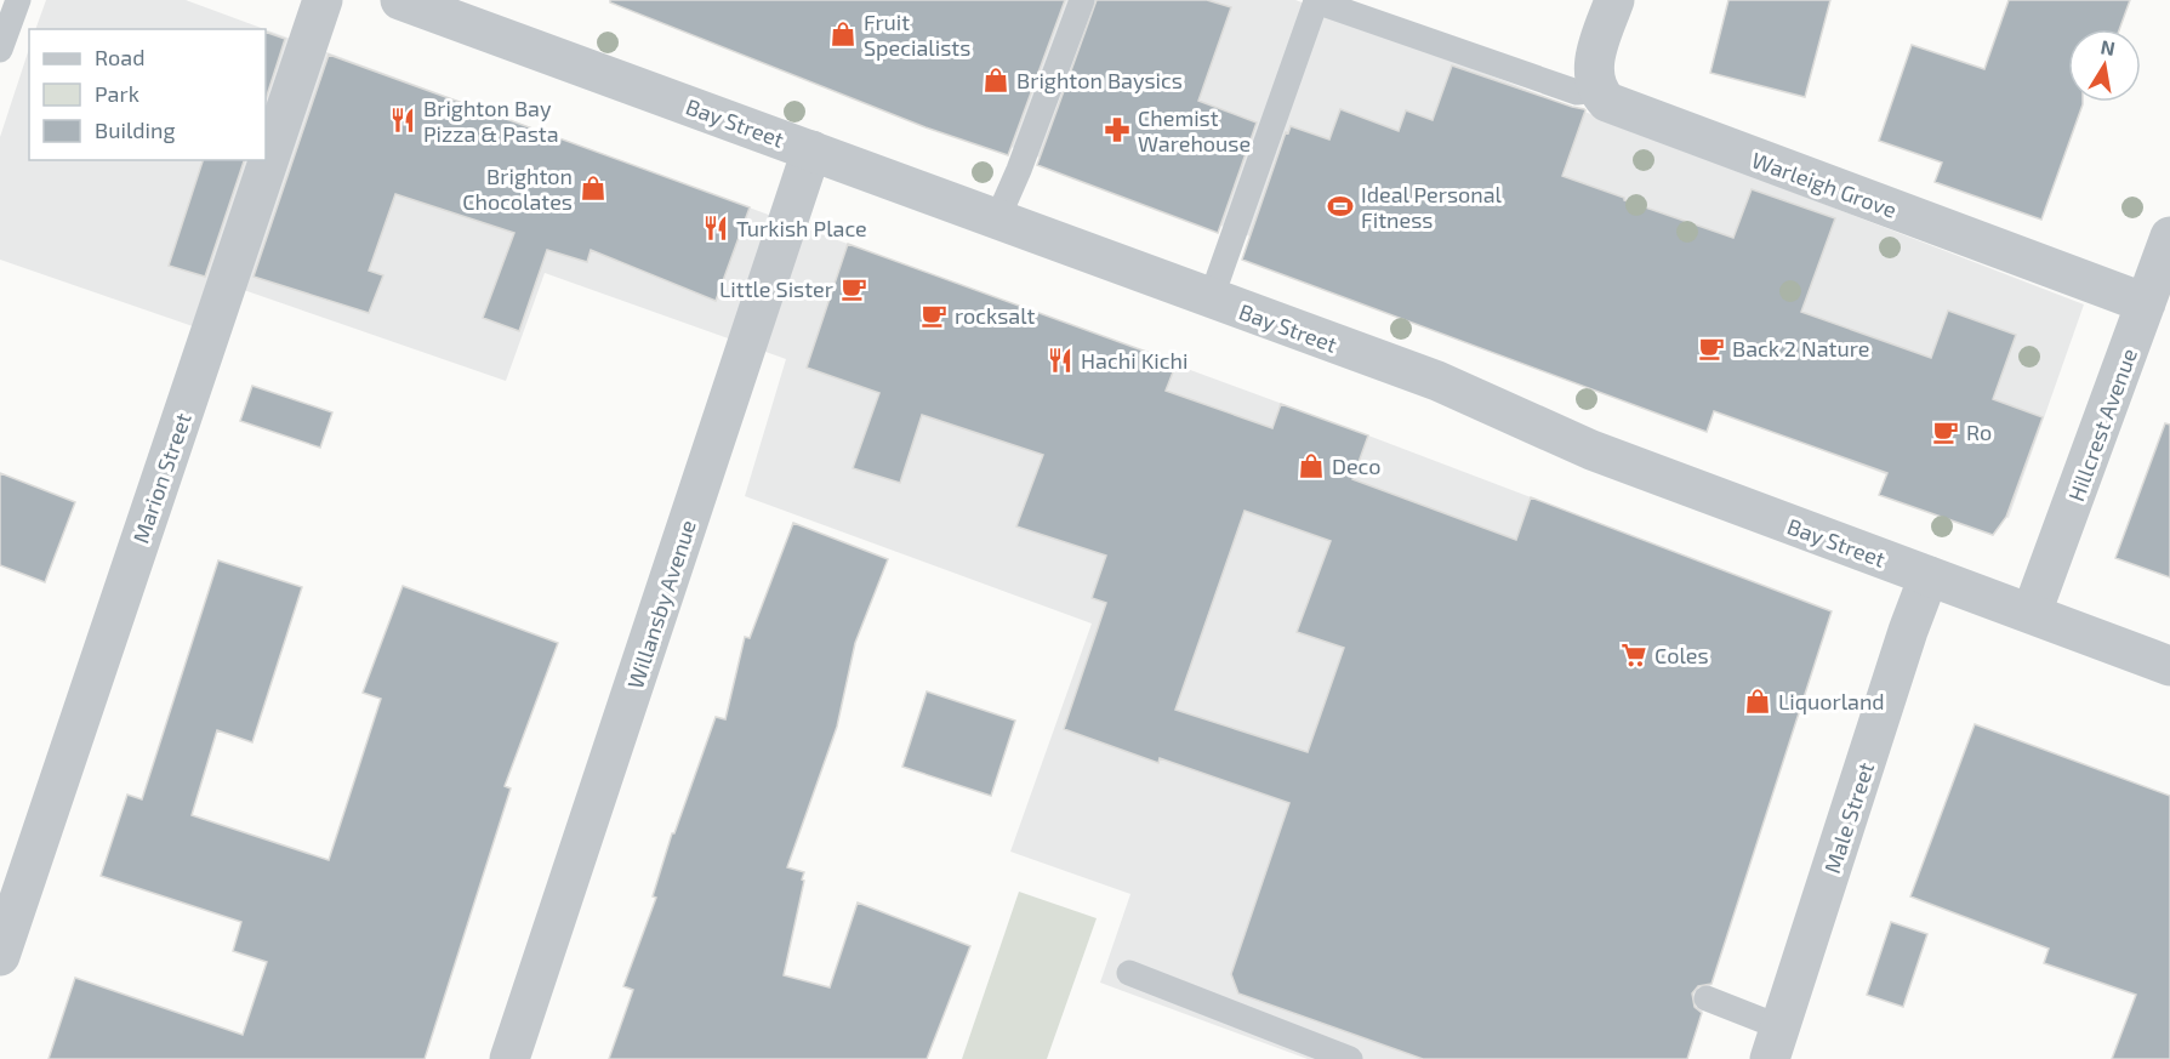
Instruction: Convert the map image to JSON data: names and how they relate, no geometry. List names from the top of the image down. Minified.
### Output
{"streets":{"street":["Bay Street","Warleigh Grove","Hillcrest Avenue","Marion Street","Willansby Avenue","Male Street"]},"crossings":[["Bay Street","Hillcrest Avenue"],["Bay Street","Willansby Avenue"],["Bay Street","Male Street"],["Warleigh Grove","Hillcrest Avenue"]],"places":{"shop":["Fruit Specialists","Brighton Baysics","Brighton Chocolates","Deco","Liquorland"],"restaurant":["Brighton Bay Pizza & Pasta","Turkish Place","Hachi Kichi"],"pharmacy":["Chemist Warehouse"],"sports":["Ideal Personal Fitness"],"cafe":["Little Sister","rocksalt","Back 2 Nature","Ro"],"supermarket":["Coles"]},"legend":["Road","Park","Building"],"north":"top"}
